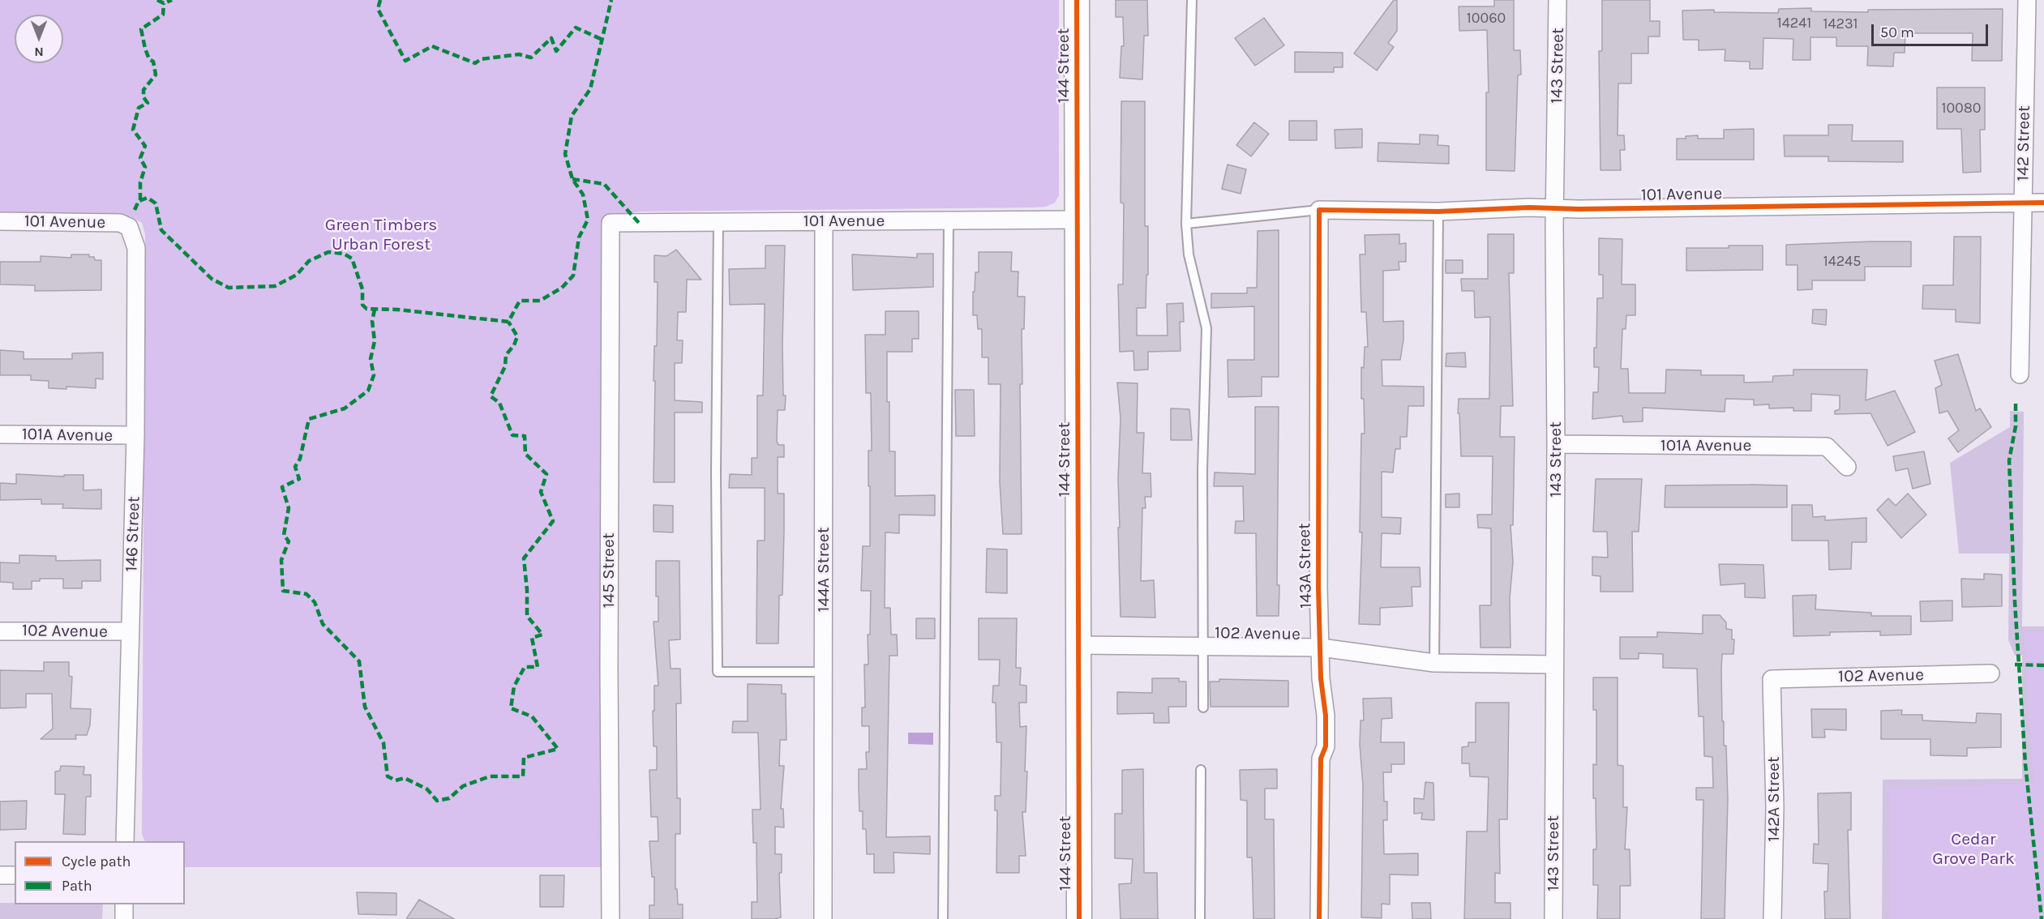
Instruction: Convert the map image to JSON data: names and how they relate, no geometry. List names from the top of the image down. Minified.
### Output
{"streets":{"main road":["144 Street"],"street":["143 Street","142 Street","101 Avenue","101A Avenue","146 Street","143A Street","144A Street","145 Street","102 Avenue","142A Street"]},"crossings":[["144 Street","101 Avenue"],["144 Street","102 Avenue"],["143 Street","101 Avenue"],["143 Street","101A Avenue"],["143 Street","102 Avenue"],["142 Street","101 Avenue"],["101 Avenue","146 Street"],["101 Avenue","143A Street"],["101 Avenue","144A Street"],["101 Avenue","145 Street"],["101A Avenue","146 Street"],["146 Street","102 Avenue"],["143A Street","102 Avenue"],["102 Avenue","142A Street"]],"parks":["Green Timbers Urban Forest","Cedar Grove Park"],"house_numbers":["10060","14241","14231","10080","14245"],"legend":["Cycle path","Path"],"scale_bar":"50 m","north":"bottom"}
